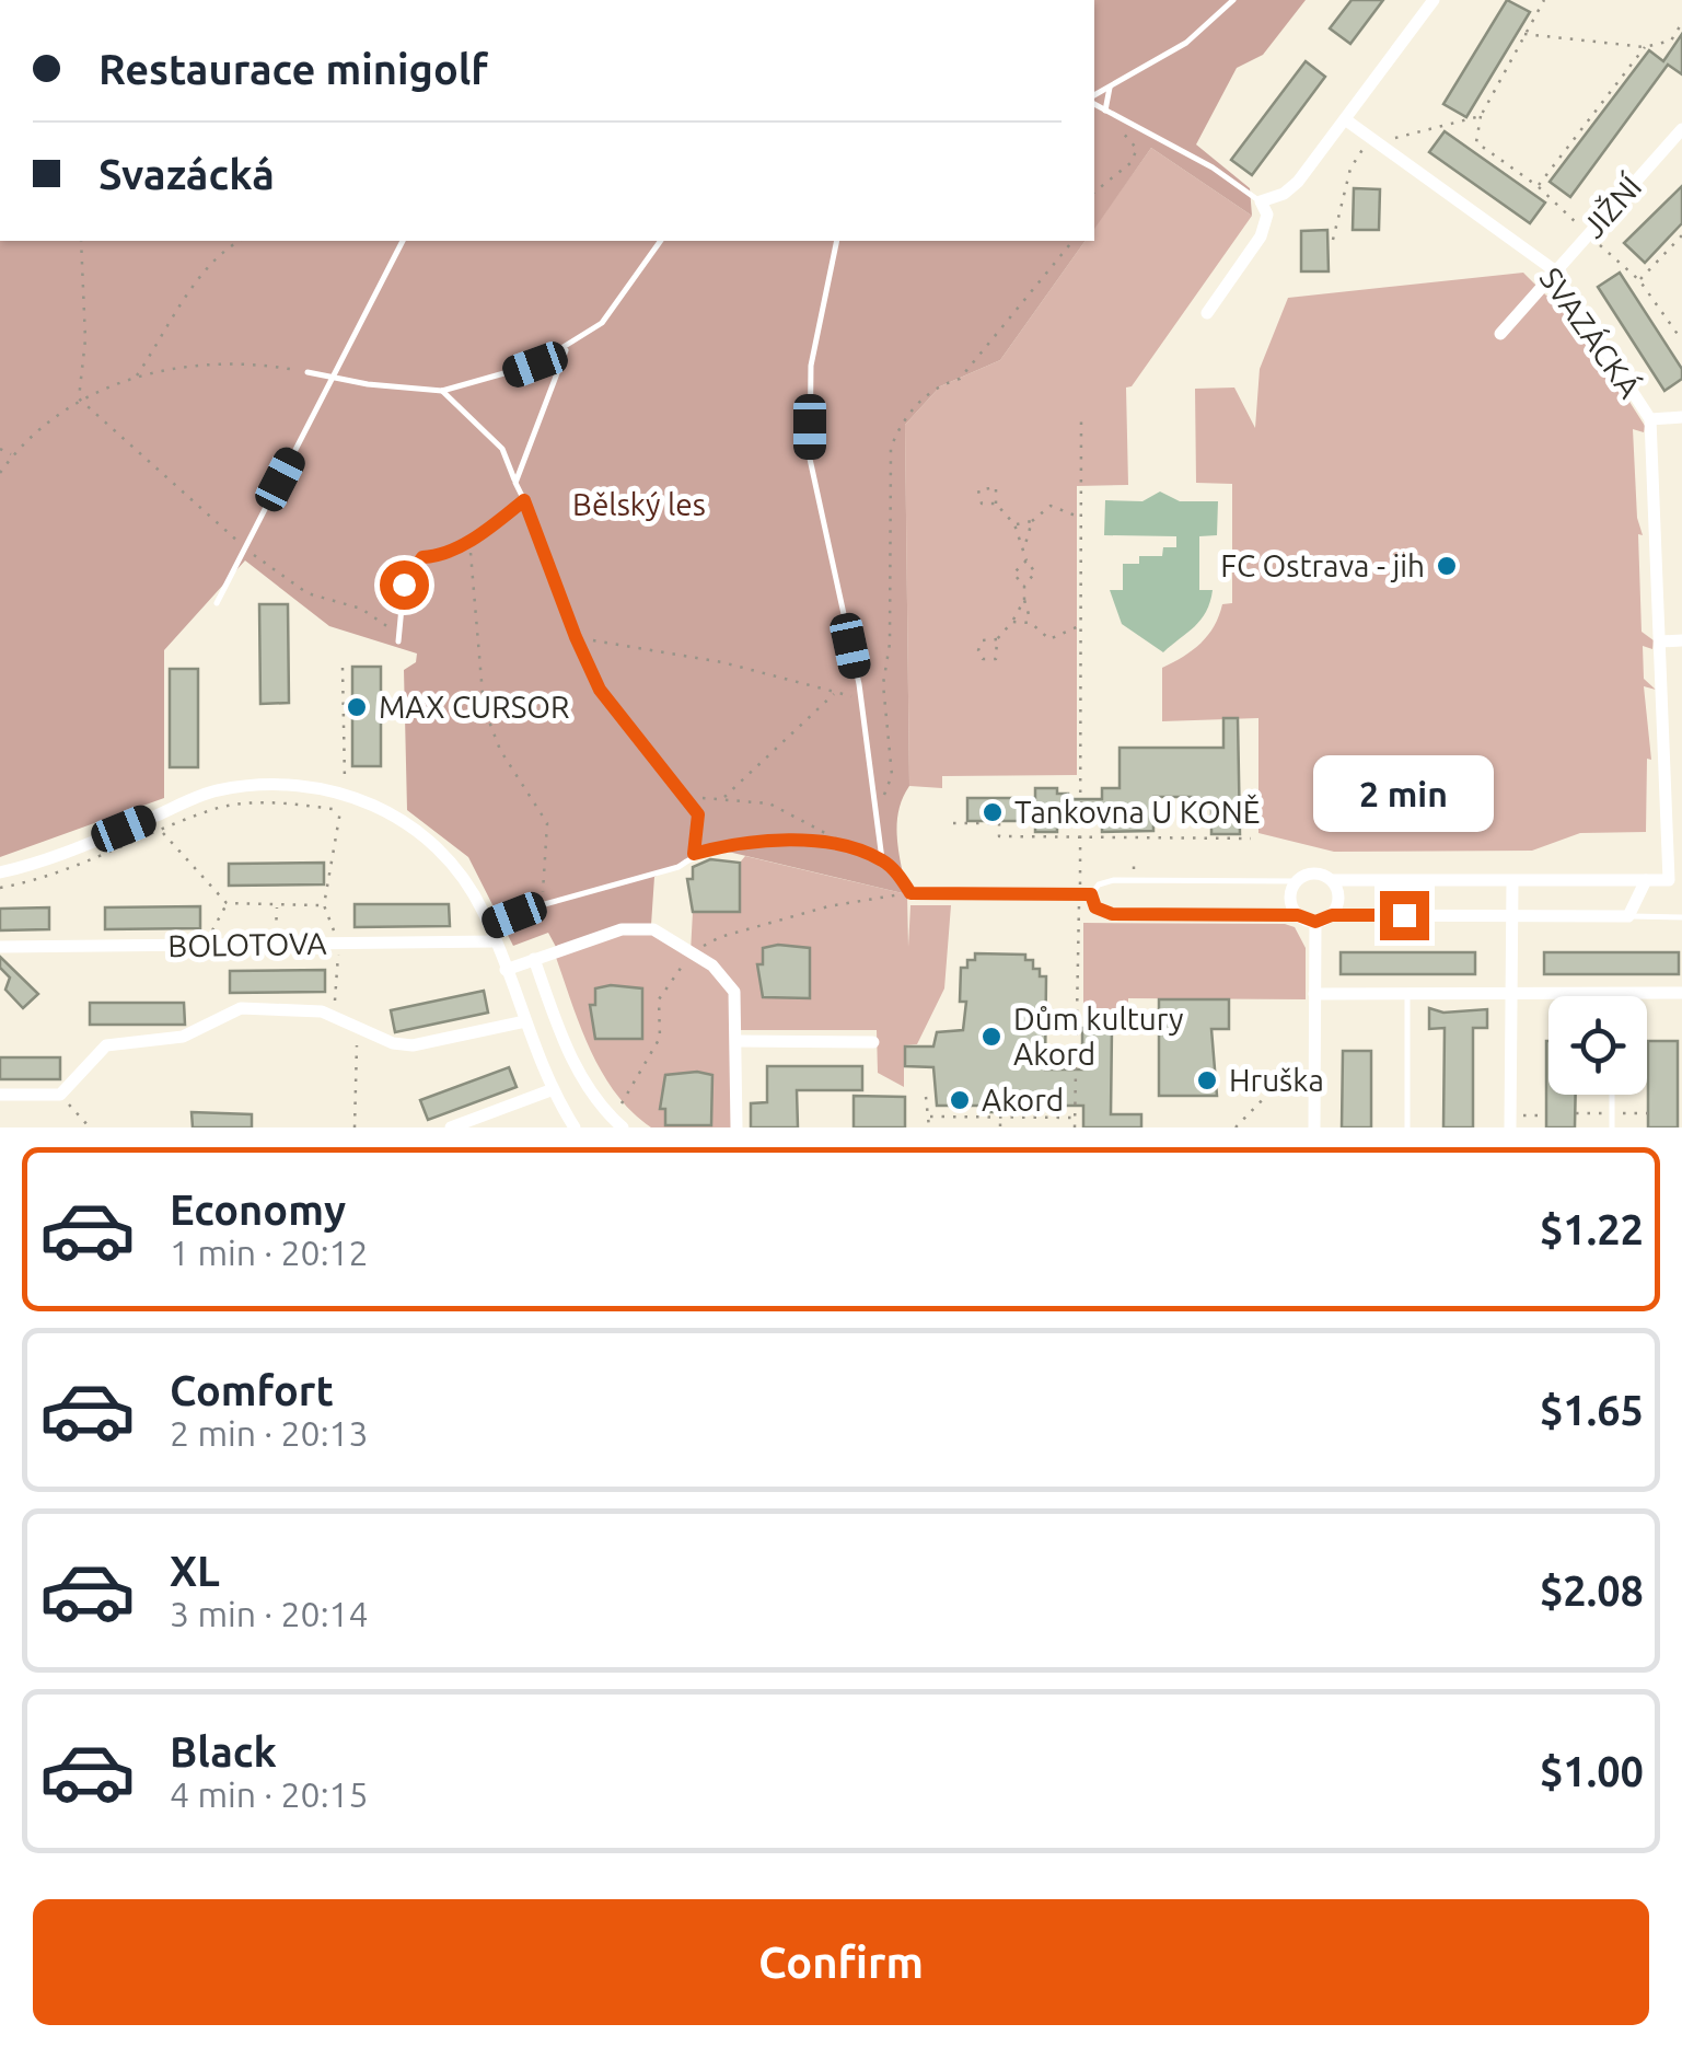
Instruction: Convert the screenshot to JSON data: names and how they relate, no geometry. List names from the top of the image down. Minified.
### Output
{"streets":{"street":["JIŽNÍ","SVAZÁCKÁ","BOLOTOVA"]},"crossings":[["JIŽNÍ","SVAZÁCKÁ"]],"parks":["Bělský les"],"places":["FC Ostrava - jih","MAX CURSOR","Tankovna U KONĚ","Dům kultury Akord","Hruška","Akord"],"page":{"banner":["Restaurace minigolf","Svazácká"],"bubble":"2 min","list":[{"name":"Economy","note":"1 min · 20:12","value":"$1.22"},{"name":"Comfort","note":"2 min · 20:13","value":"$1.65"},{"name":"XL","note":"3 min · 20:14","value":"$2.08"},{"name":"Black","note":"4 min · 20:15","value":"$1.00"}],"buttons":"Confirm"}}
